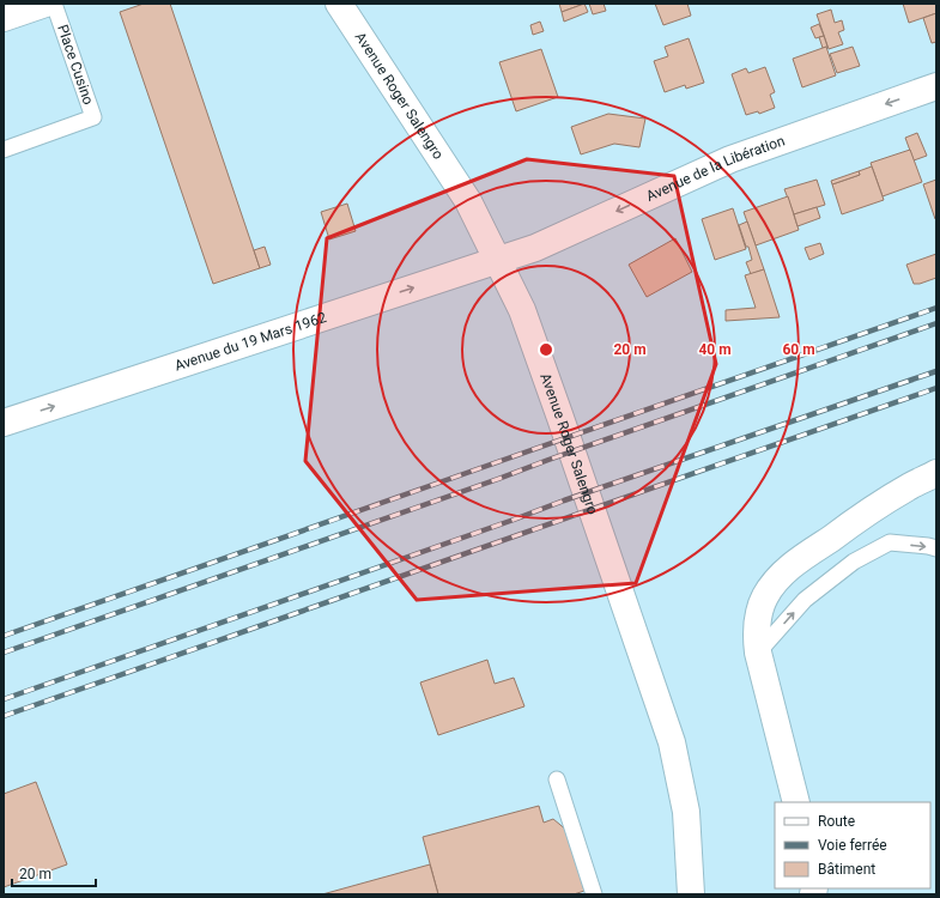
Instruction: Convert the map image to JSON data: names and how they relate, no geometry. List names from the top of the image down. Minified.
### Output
{"streets":{"street":["Avenue Roger Salengro","Avenue de la Libération","Avenue du 19 Mars 1962"],"lane":["Place Cusino"]},"crossings":[["Avenue Roger Salengro","Avenue de la Libération"],["Avenue Roger Salengro","Avenue du 19 Mars 1962"],["Avenue de la Libération","Avenue du 19 Mars 1962"]],"one_way":["Avenue de la Libération","Avenue du 19 Mars 1962"],"legend":["Route","Voie ferrée","Bâtiment"],"scale_bar":"20 m","rings":["20 m","40 m","60 m"]}
